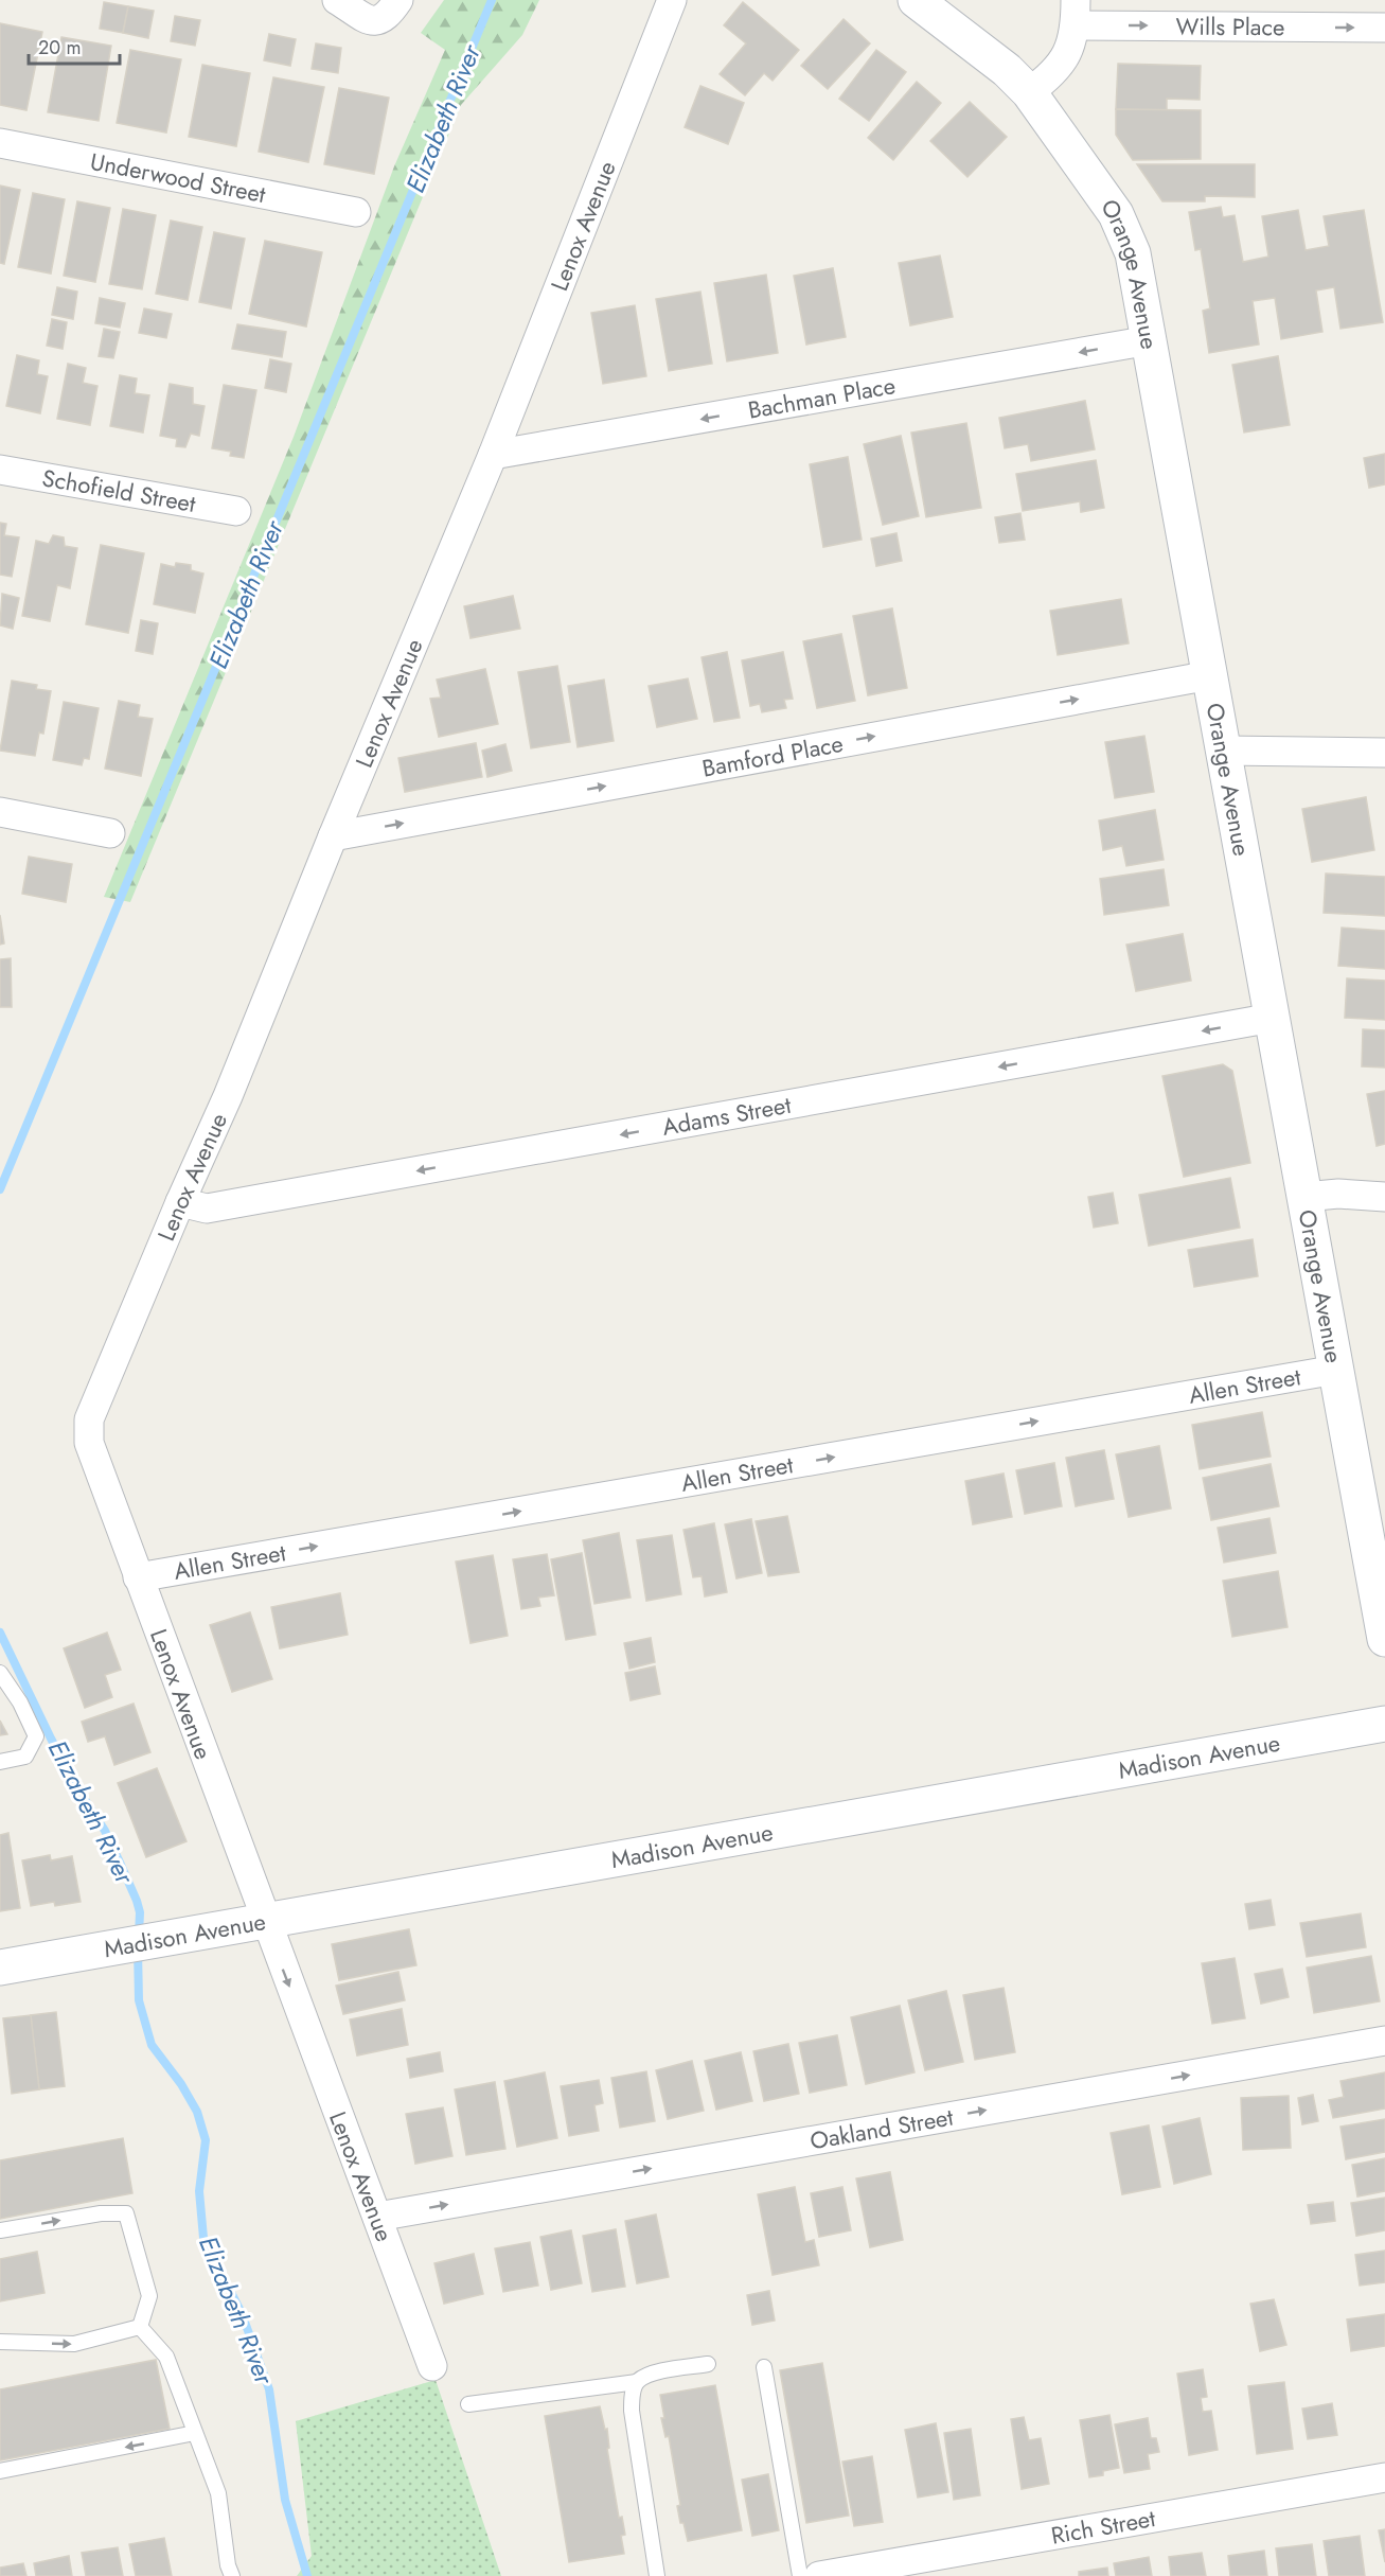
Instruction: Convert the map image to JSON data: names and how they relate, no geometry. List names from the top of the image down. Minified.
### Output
{"streets":{"street":["Wills Place","Underwood Street","Lenox Avenue","Orange Avenue","Bachman Place","Schofield Street","Bamford Place","Adams Street","Allen Street","Madison Avenue","Oakland Street","Rich Street"]},"crossings":[["Lenox Avenue","Bachman Place"],["Lenox Avenue","Bamford Place"],["Lenox Avenue","Adams Street"],["Lenox Avenue","Allen Street"],["Lenox Avenue","Madison Avenue"],["Lenox Avenue","Oakland Street"],["Orange Avenue","Bachman Place"],["Orange Avenue","Bamford Place"],["Orange Avenue","Adams Street"],["Orange Avenue","Allen Street"]],"one_way":["Wills Place","Bachman Place","Bamford Place","Adams Street","Allen Street","Oakland Street"],"water":["Elizabeth River"],"scale_bar":"20 m"}
